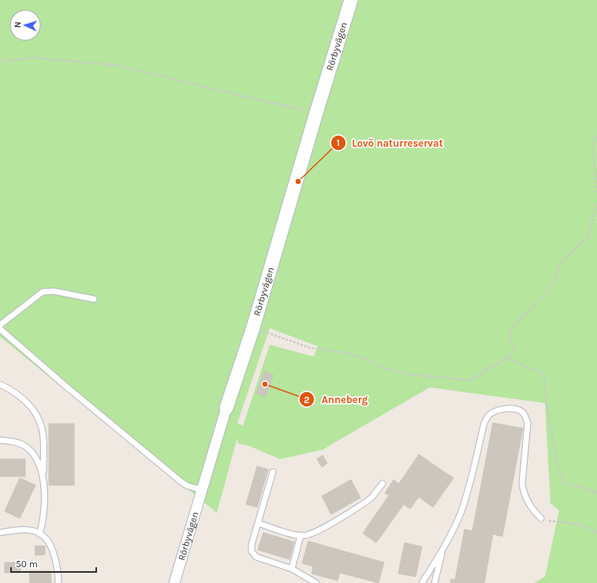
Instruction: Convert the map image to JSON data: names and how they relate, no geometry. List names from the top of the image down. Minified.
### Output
{"streets":{"street":["Rörbyvägen"]},"places":["Lovö naturreservat","Anneberg"],"scale_bar":"50 m","north":"left"}
